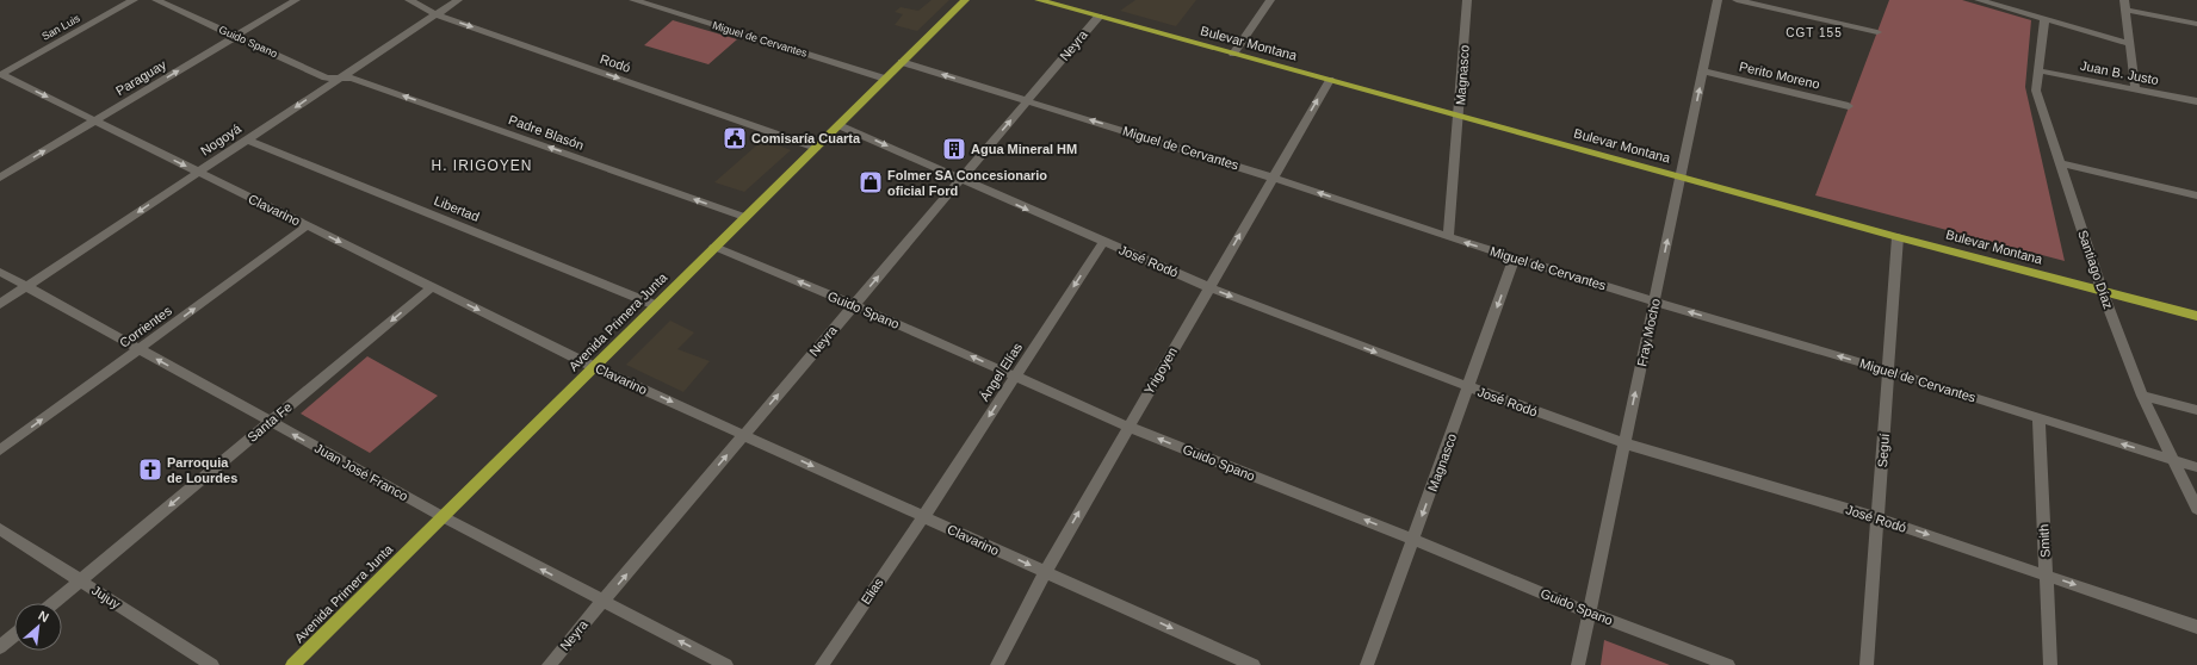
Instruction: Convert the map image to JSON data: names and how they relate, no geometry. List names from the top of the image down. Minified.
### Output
{"streets":{"main road":["Bulevar Montana","Avenida Primera Junta"],"street":["San Luis","Miguel de Cervantes","Guido Spano","Neyra","Rodó","Juan B. Justo","Magnasco","Perito Moreno","Paraguay","Padre Blasón","Nogoyá","Libertad","Clavarino","José Rodó","Santiago Díaz","Corrientes","Fray Mocho","Yrigoyen","Ángel Elías","Santa Fe","Seguí","Juan José Franco","Smith","Elias","Jujuy"]},"crossings":[["San Luis","Clavarino"],["Miguel de Cervantes","Neyra"],["Miguel de Cervantes","Magnasco"],["Miguel de Cervantes","Santiago Díaz"],["Miguel de Cervantes","Avenida Primera Junta"],["Miguel de Cervantes","Fray Mocho"],["Miguel de Cervantes","Yrigoyen"],["Miguel de Cervantes","Seguí"],["Miguel de Cervantes","Smith"],["Guido Spano","Neyra"],["Guido Spano","Magnasco"],["Guido Spano","Paraguay"],["Guido Spano","Padre Blasón"],["Guido Spano","Nogoyá"],["Guido Spano","Avenida Primera Junta"],["Guido Spano","Fray Mocho"],["Guido Spano","Yrigoyen"],["Guido Spano","Ángel Elías"],["Bulevar Montana","Neyra"],["Bulevar Montana","Magnasco"],["Bulevar Montana","Santiago Díaz"],["Bulevar Montana","Fray Mocho"],["Bulevar Montana","Yrigoyen"],["Bulevar Montana","Seguí"],["Neyra","Clavarino"],["Neyra","José Rodó"],["Neyra","Juan José Franco"],["Rodó","Nogoyá"],["Rodó","Avenida Primera Junta"],["Juan B. Justo","Santiago Díaz"],["Magnasco","José Rodó"],["Perito Moreno","Fray Mocho"],["Paraguay","Clavarino"],["Padre Blasón","Nogoyá"],["Padre Blasón","Avenida Primera Junta"],["Nogoyá","Libertad"],["Nogoyá","Clavarino"],["Nogoyá","Juan José Franco"],["Libertad","Avenida Primera Junta"],["Clavarino","Avenida Primera Junta"],["Clavarino","Corrientes"],["Clavarino","Yrigoyen"],["Clavarino","Ángel Elías"],["Clavarino","Santa Fe"],["Clavarino","Elias"],["José Rodó","Avenida Primera Junta"],["José Rodó","Fray Mocho"],["José Rodó","Yrigoyen"],["José Rodó","Ángel Elías"],["José Rodó","Seguí"],["José Rodó","Smith"],["Avenida Primera Junta","Juan José Franco"],["Corrientes","Juan José Franco"],["Ángel Elías","Elias"],["Santa Fe","Juan José Franco"],["Santa Fe","Jujuy"]],"one_way":["Miguel de Cervantes","Guido Spano","Neyra","Rodó","Magnasco","Paraguay","Padre Blasón","Nogoyá","Clavarino","José Rodó","Corrientes","Fray Mocho","Yrigoyen","Ángel Elías","Santa Fe","Juan José Franco"],"districts":["CGT 155","H. IRIGOYEN"],"places":{"public building":["Comisaría Cuarta"],"building":["Agua Mineral HM"],"shop":["Folmer SA Concesionario oficial Ford"],"church":["Parroquia de Lourdes"]},"north":"top right"}
